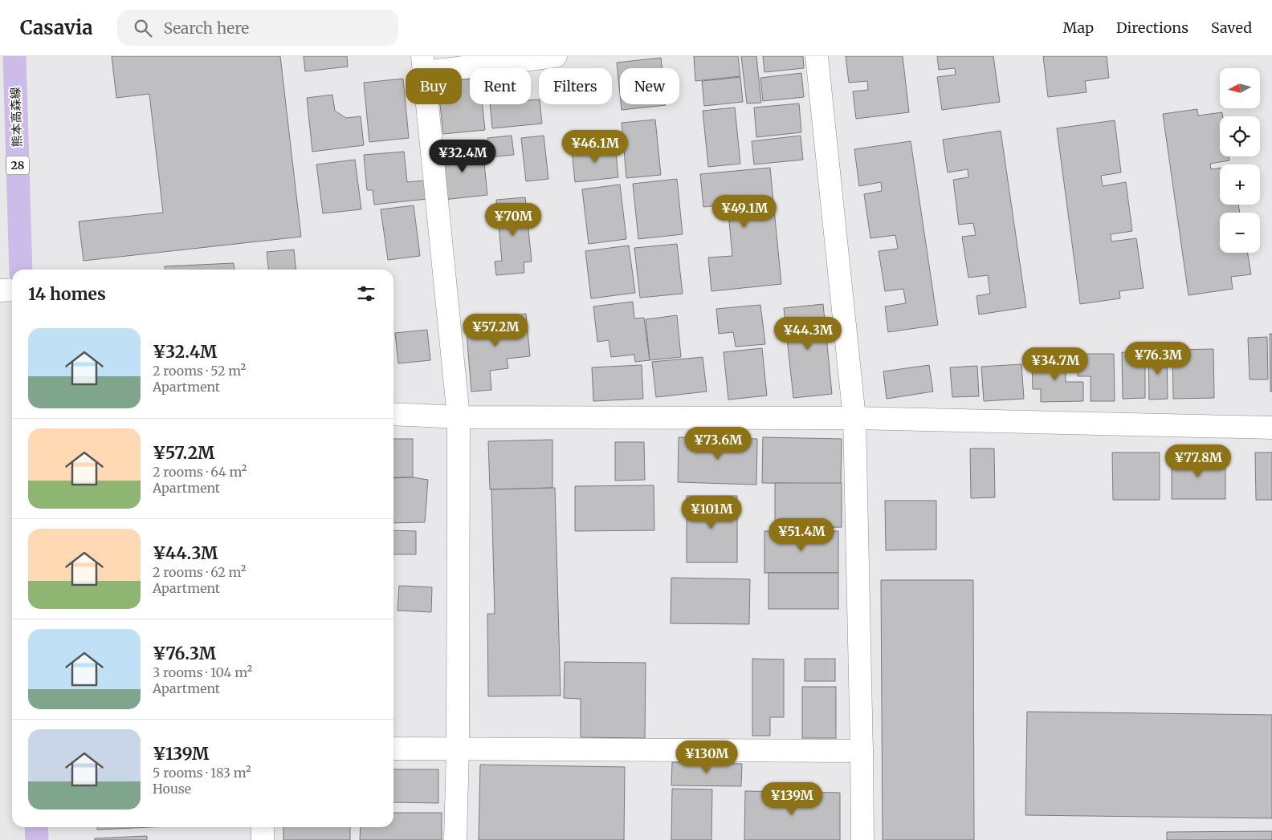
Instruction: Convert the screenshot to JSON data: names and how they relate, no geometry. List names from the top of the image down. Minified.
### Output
{"streets":{"main road":["熊本高森線","28"]},"north":"left","page":{"header":"Casavia","search":"Search here","nav":["Map","Directions","Saved"],"map_buttons":["+","−"],"chip":["Buy","Rent","Filters","New"],"price":["¥46.1M","¥32.4M","¥49.1M","¥70M","¥57.2M","¥44.3M","¥76.3M","¥34.7M","¥73.6M","¥77.8M","¥101M","¥51.4M","¥130M","¥139M"],"heading":"14 homes","list":[{"name":"¥32.4M","note":"2 rooms · 52 m² · Apartment"},{"name":"¥57.2M","note":"2 rooms · 64 m² · Apartment"},{"name":"¥44.3M","note":"2 rooms · 62 m² · Apartment"},{"name":"¥76.3M","note":"3 rooms · 104 m² · Apartment"},{"name":"¥139M","note":"5 rooms · 183 m² · House"}]}}
